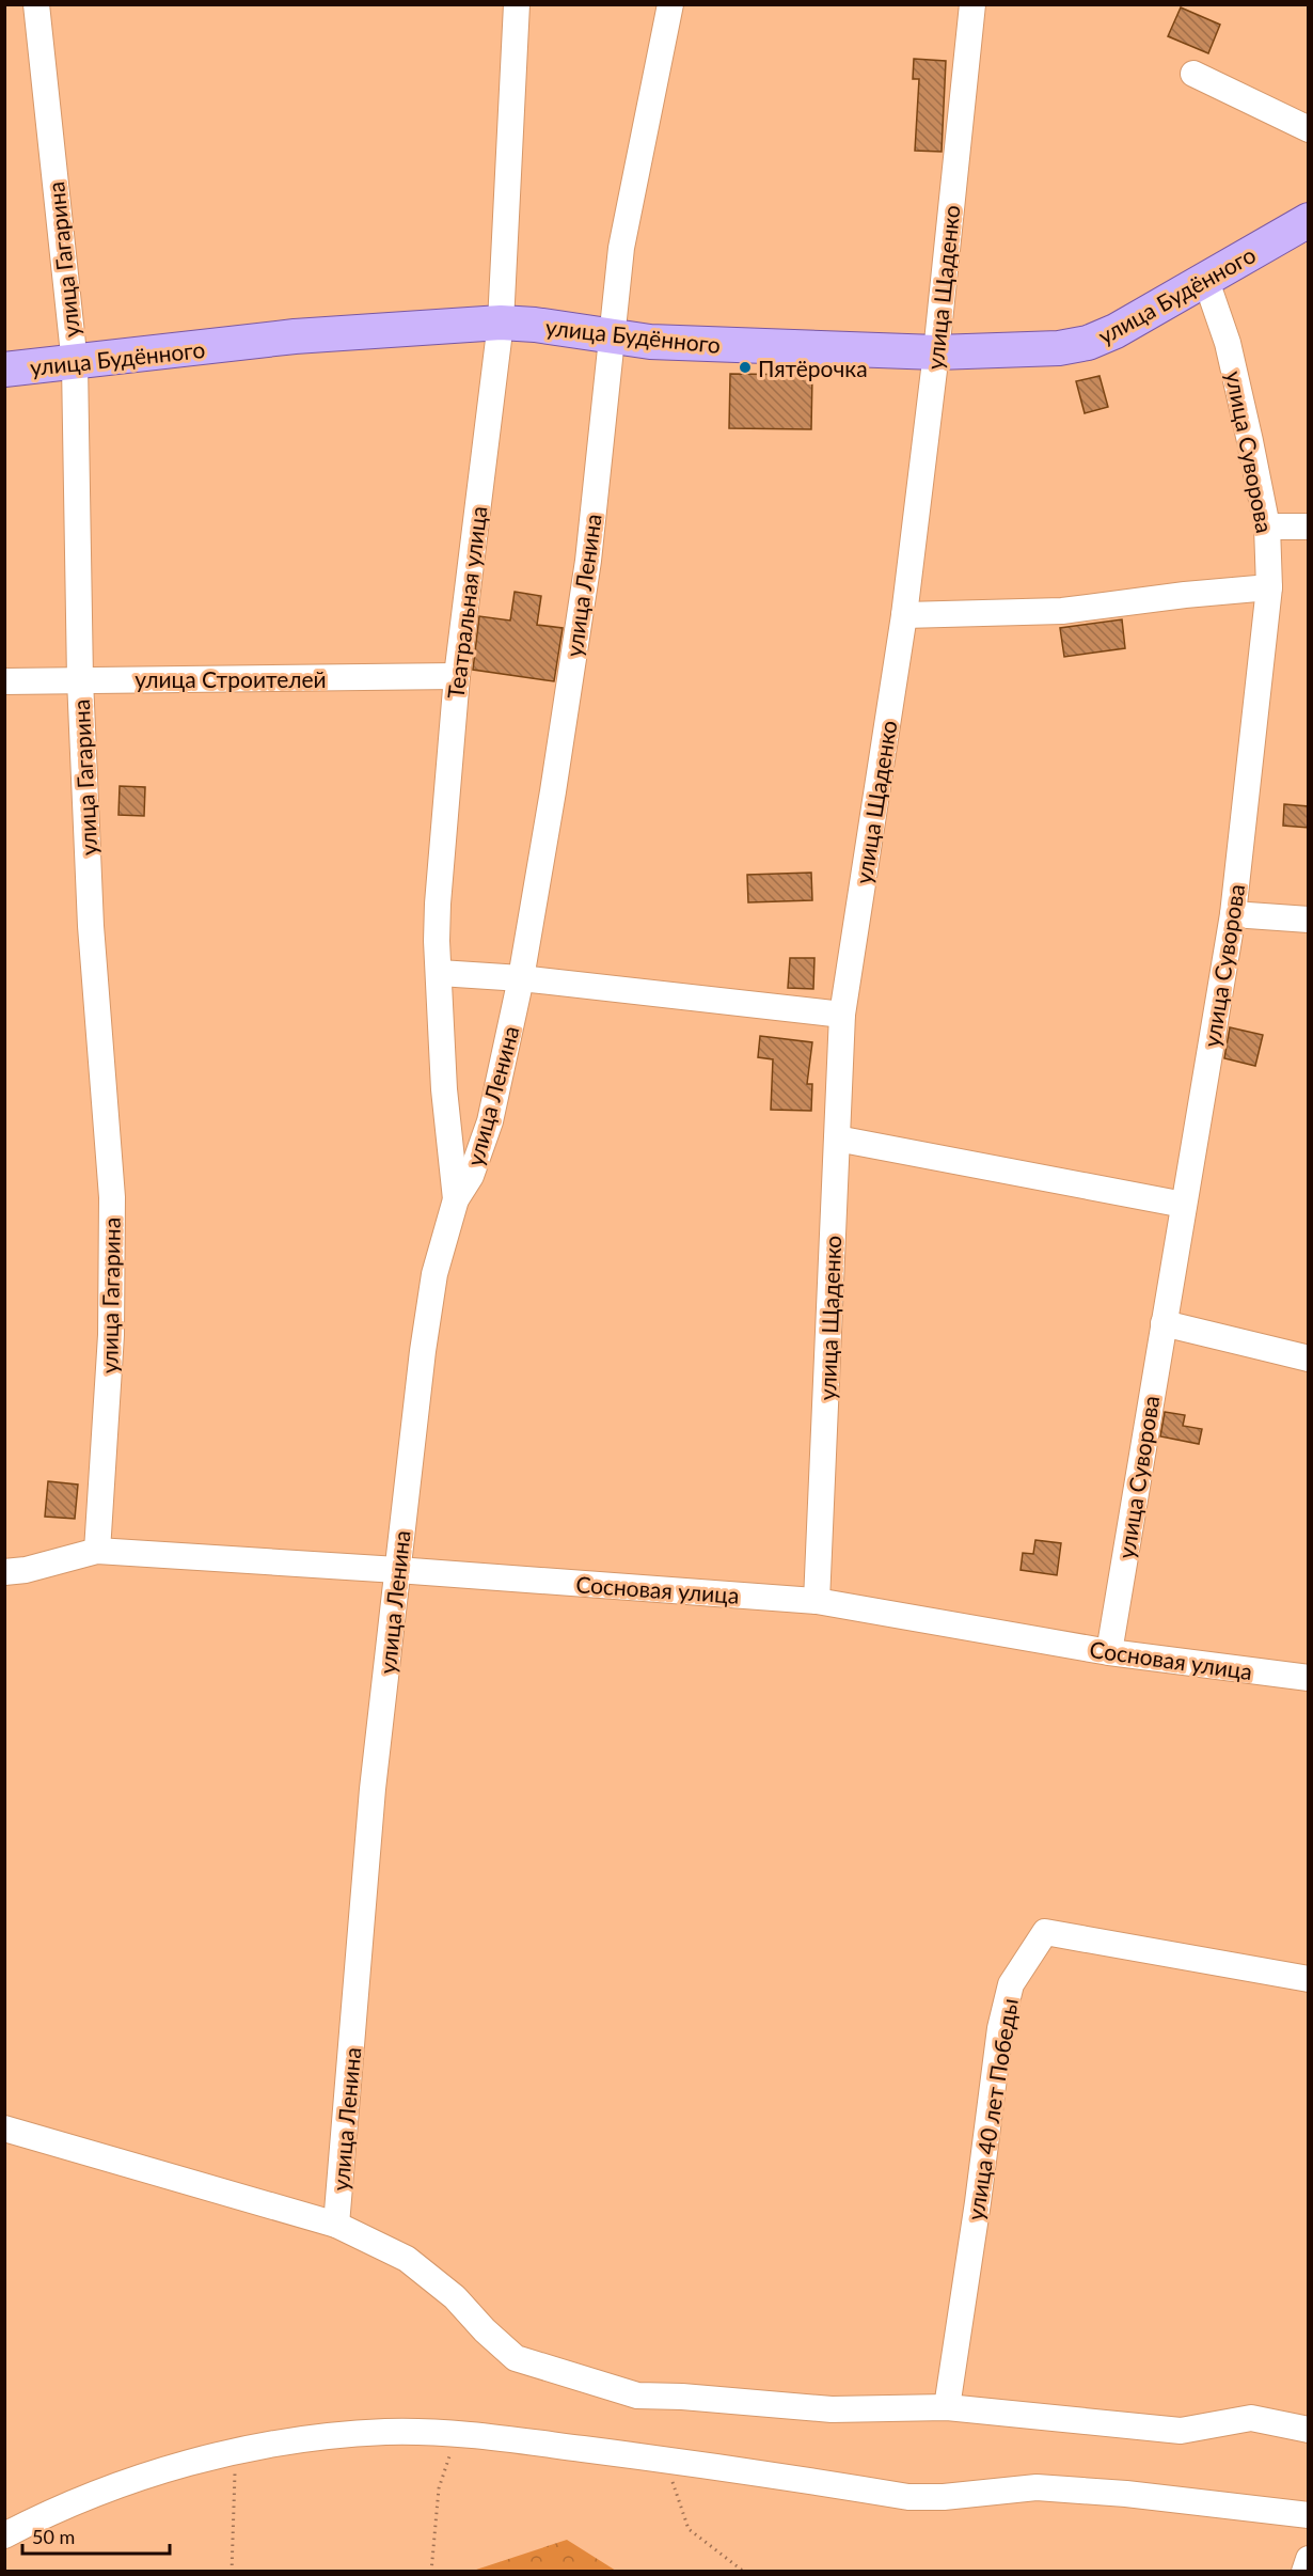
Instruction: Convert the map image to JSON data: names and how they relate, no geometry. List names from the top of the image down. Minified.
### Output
{"streets":{"main road":["улица Будённого"],"street":["улица Гагарина","улица Щаденко","улица Суворова","улица Ленина","Театральная улица","улица Строителей","Сосновая улица","улица 40 лет Победы"]},"crossings":[["улица Гагарина","улица Будённого"],["улица Гагарина","улица Строителей"],["улица Гагарина","Сосновая улица"],["улица Щаденко","улица Будённого"],["улица Щаденко","Сосновая улица"],["улица Будённого","улица Суворова"],["улица Будённого","улица Ленина"],["улица Будённого","Театральная улица"],["улица Суворова","Сосновая улица"],["улица Ленина","Театральная улица"],["улица Ленина","Сосновая улица"],["Театральная улица","улица Строителей"]],"places":["Пятёрочка"],"scale_bar":"50 m"}
